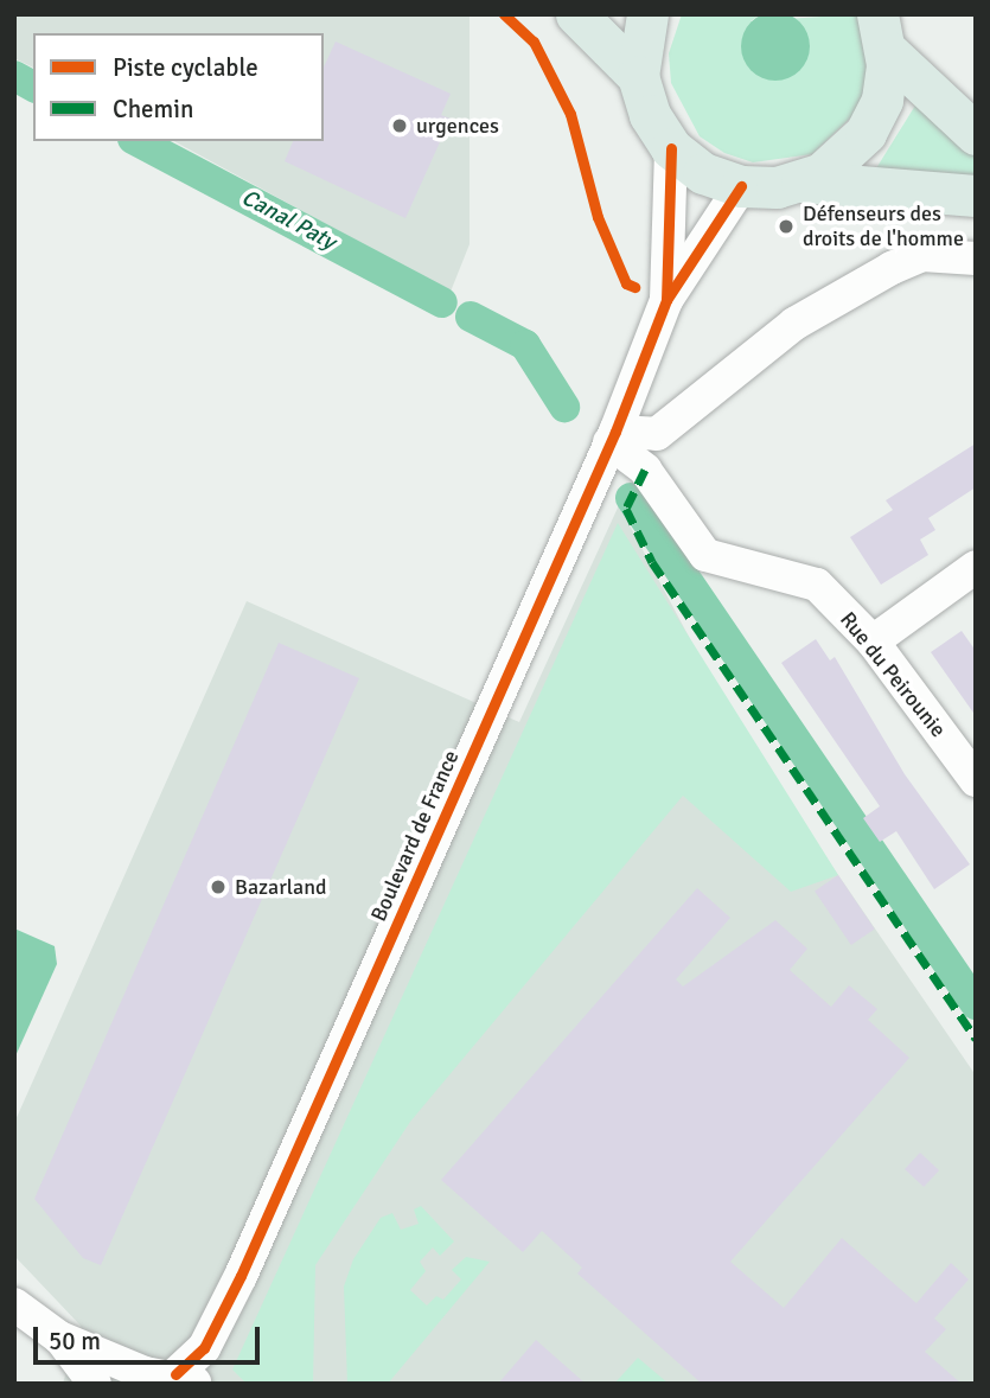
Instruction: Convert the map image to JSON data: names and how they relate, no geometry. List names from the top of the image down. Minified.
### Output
{"streets":{"street":["Rue du Peirounie","Boulevard de France"]},"crossings":[["Rue du Peirounie","Boulevard de France"]],"water":["Canal Paty"],"places":["urgences","Défenseurs des droits de l'homme","Bazarland"],"legend":["Piste cyclable","Chemin"],"scale_bar":"50 m"}
